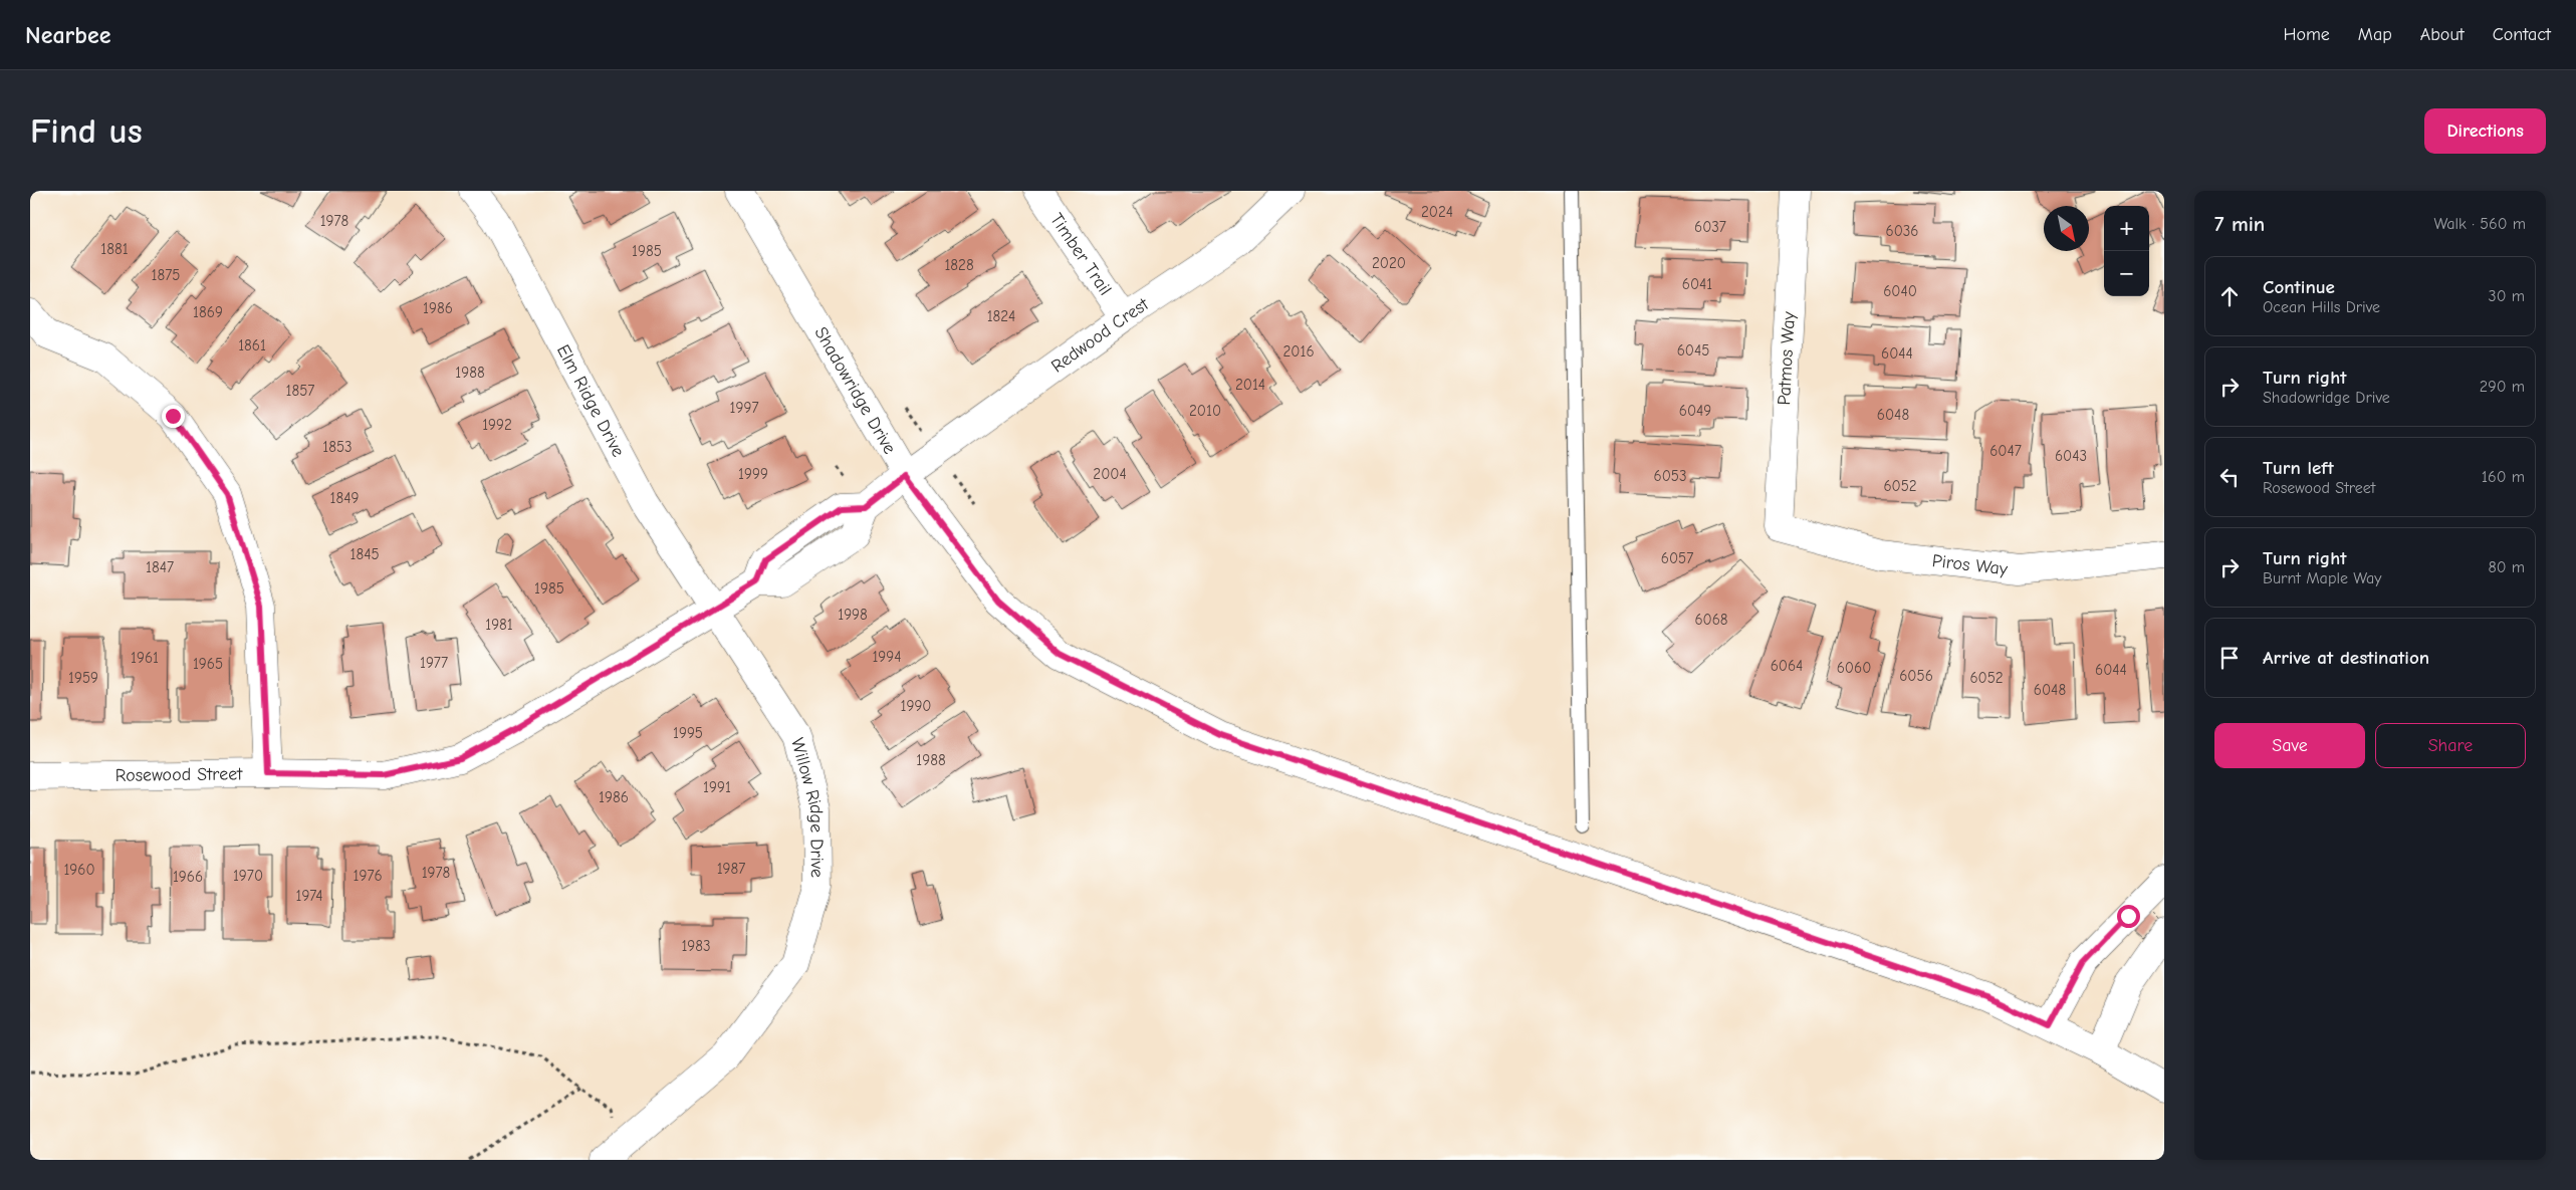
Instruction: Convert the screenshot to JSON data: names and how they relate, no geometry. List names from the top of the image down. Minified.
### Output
{"streets":{"street":["Timber Trail","Redwood Crest","Patmos Way","Shadowridge Drive","Elm Ridge Drive","Piros Way","Rosewood Street","Willow Ridge Drive"]},"crossings":[["Timber Trail","Redwood Crest"],["Redwood Crest","Shadowridge Drive"],["Redwood Crest","Rosewood Street"],["Patmos Way","Piros Way"],["Shadowridge Drive","Rosewood Street"],["Elm Ridge Drive","Rosewood Street"],["Elm Ridge Drive","Willow Ridge Drive"],["Rosewood Street","Willow Ridge Drive"]],"house_numbers":["2024","1978","6037","6036","1881","1985","2020","1828","1875","6041","6040","1986","1869","1824","1861","6045","2016","6044","1988","2014","1857","1997","2010","6049","6048","1992","1853","6047","6043","1999","2004","6053","6052","1849","1845","6057","1847","1985","1998","6068","1981","1994","1961","1977","1965","6064","6060","6044","6056","1959","6052","6048","1990","1995","1988","1991","1986","1987","1960","1978","1970","1976","1966","1974","1983"],"north":"bottom right","page":{"header":"Nearbee","nav":["Home","Map","About","Contact"],"buttons":["Directions",["Save","Share"]],"title":"Find us","heading":["7 min","Walk · 560 m"],"map_buttons":["+","−"],"list":[["Continue","Ocean Hills Drive","30 m"],["Turn right","Shadowridge Drive","290 m"],["Turn left","Rosewood Street","160 m"],["Turn right","Burnt Maple Way","80 m"],"Arrive at destination"]}}
